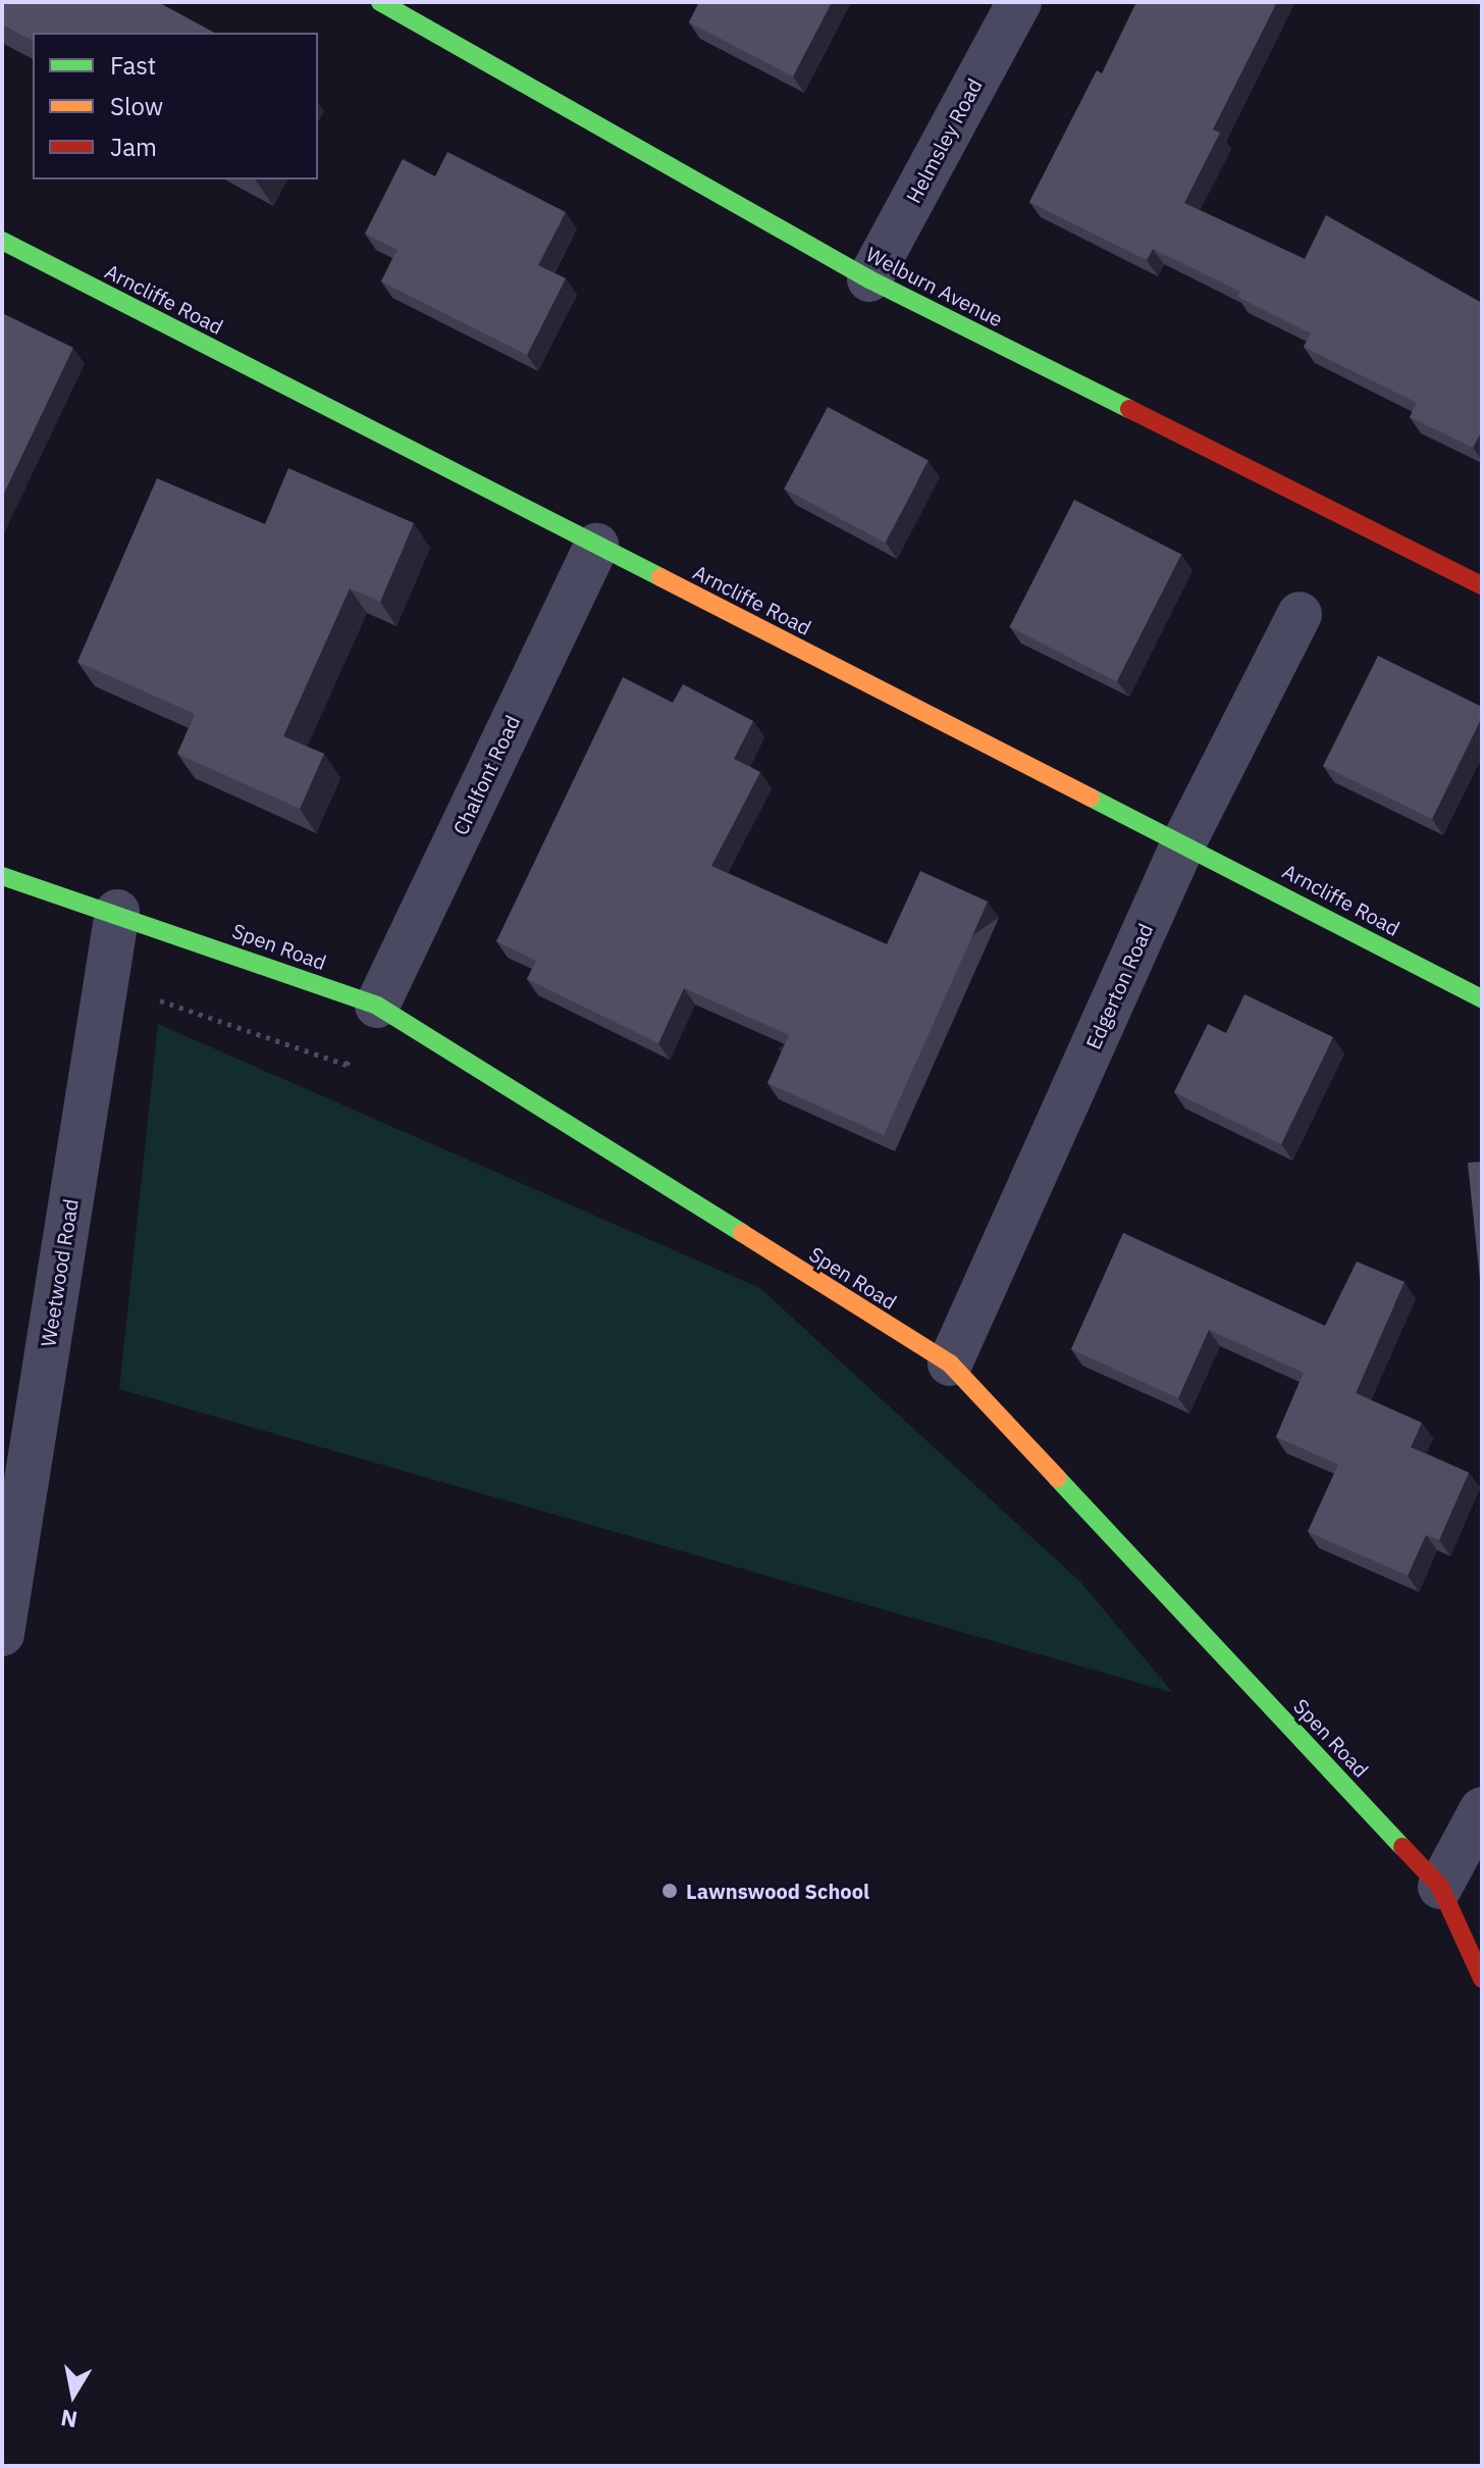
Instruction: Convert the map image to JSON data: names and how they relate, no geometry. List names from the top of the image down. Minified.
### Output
{"streets":{"street":["Helmsley Road","Welburn Avenue","Arncliffe Road","Chalfont Road","Spen Road","Edgerton Road","Weetwood Road"]},"crossings":[["Helmsley Road","Welburn Avenue"],["Arncliffe Road","Chalfont Road"],["Arncliffe Road","Edgerton Road"],["Chalfont Road","Spen Road"],["Spen Road","Edgerton Road"],["Spen Road","Weetwood Road"]],"places":["Lawnswood School"],"legend":["Fast","Slow","Jam"],"north":"bottom"}
